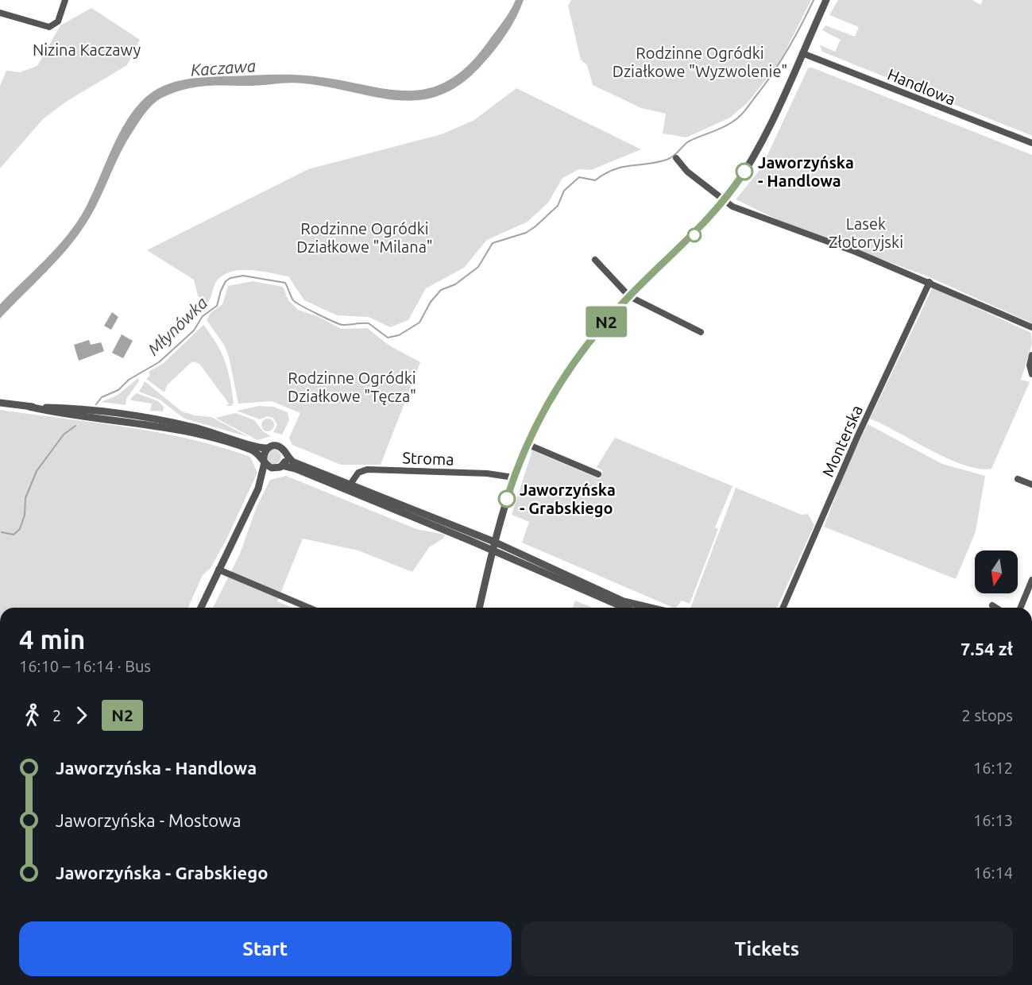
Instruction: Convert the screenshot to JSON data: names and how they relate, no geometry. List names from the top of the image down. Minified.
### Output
{"streets":{"street":["Handlowa","Monterska","Stroma"]},"water":["Kaczawa","Młynówka"],"parks":["Nizina Kaczawy","Rodzinne Ogródki Działkowe \"Wyzwolenie\"","Lasek Złotoryjski","Rodzinne Ogródki Działkowe \"Milana\"","Rodzinne Ogródki Działkowe \"Tęcza\""],"places":["Jaworzyńska - Handlowa","Jaworzyńska - Grabskiego"],"lines":["bus line N2"],"north":"bottom","page":{"on_map":"N2","heading":["4 min","16:10 – 16:14 · Bus","7.54 zł"],"legs":["2","N2","2 stops"],"list":[{"name":"Jaworzyńska - Handlowa","value":"16:12"},{"name":"Jaworzyńska - Mostowa","value":"16:13"},{"name":"Jaworzyńska - Grabskiego","value":"16:14"}],"buttons":["Start","Tickets"]}}
